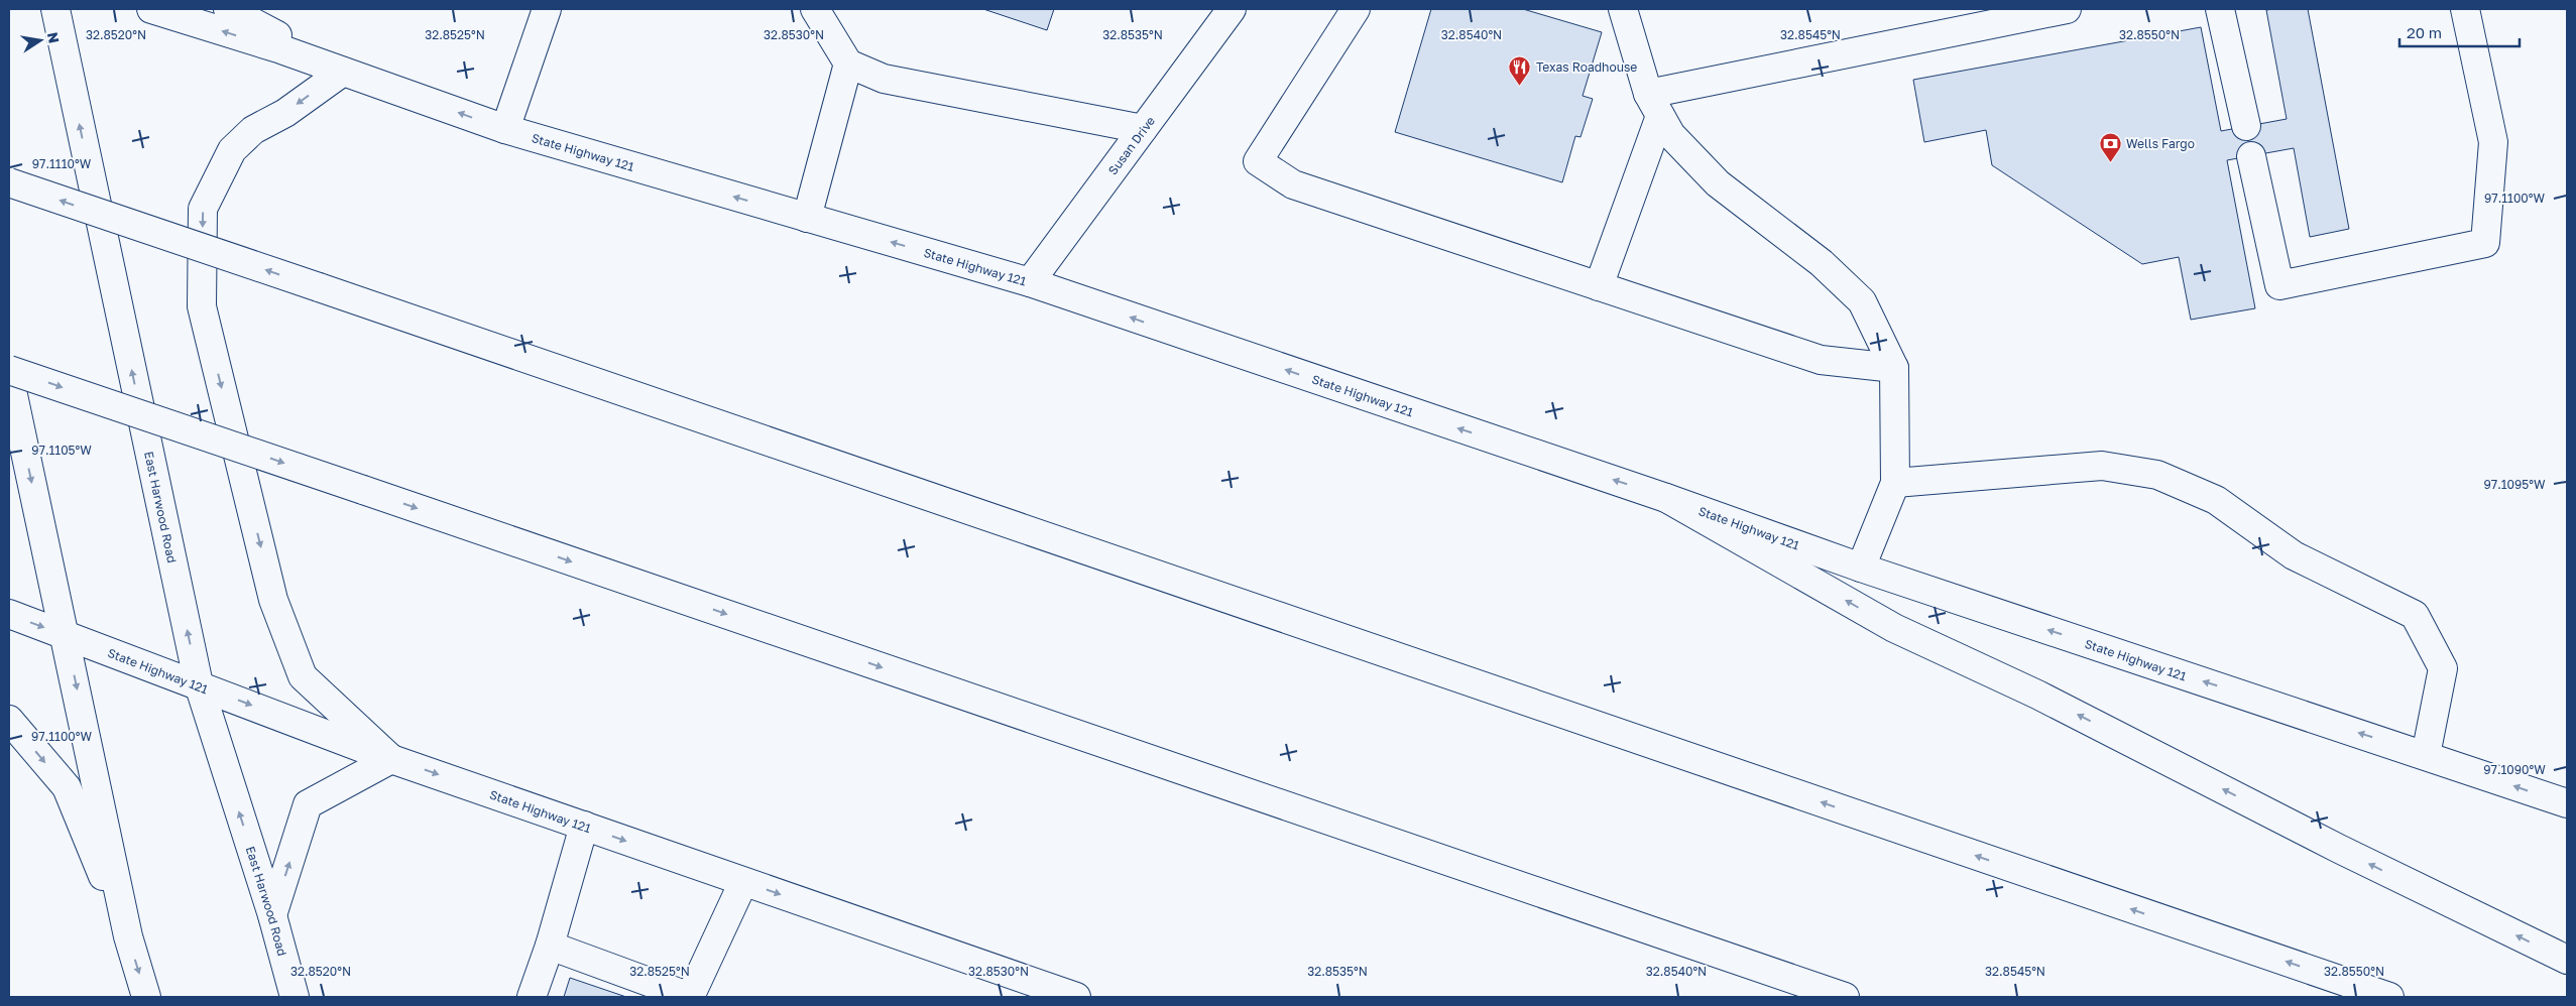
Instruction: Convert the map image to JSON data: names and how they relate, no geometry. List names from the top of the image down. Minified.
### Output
{"streets":{"main road":["Susan Drive","State Highway 121","East Harwood Road"]},"crossings":[["Susan Drive","State Highway 121"],["State Highway 121","East Harwood Road"]],"places":{"restaurant":["Texas Roadhouse"],"bank":["Wells Fargo"]},"scale_bar":"20 m","north":"right","coordinates":["32.8520°N","32.8525°N","32.8530°N","32.8535°N","32.8540°N","32.8545°N","32.8550°N","97.1110°W","97.1100°W","97.1105°W","97.1095°W","97.1090°W"]}
